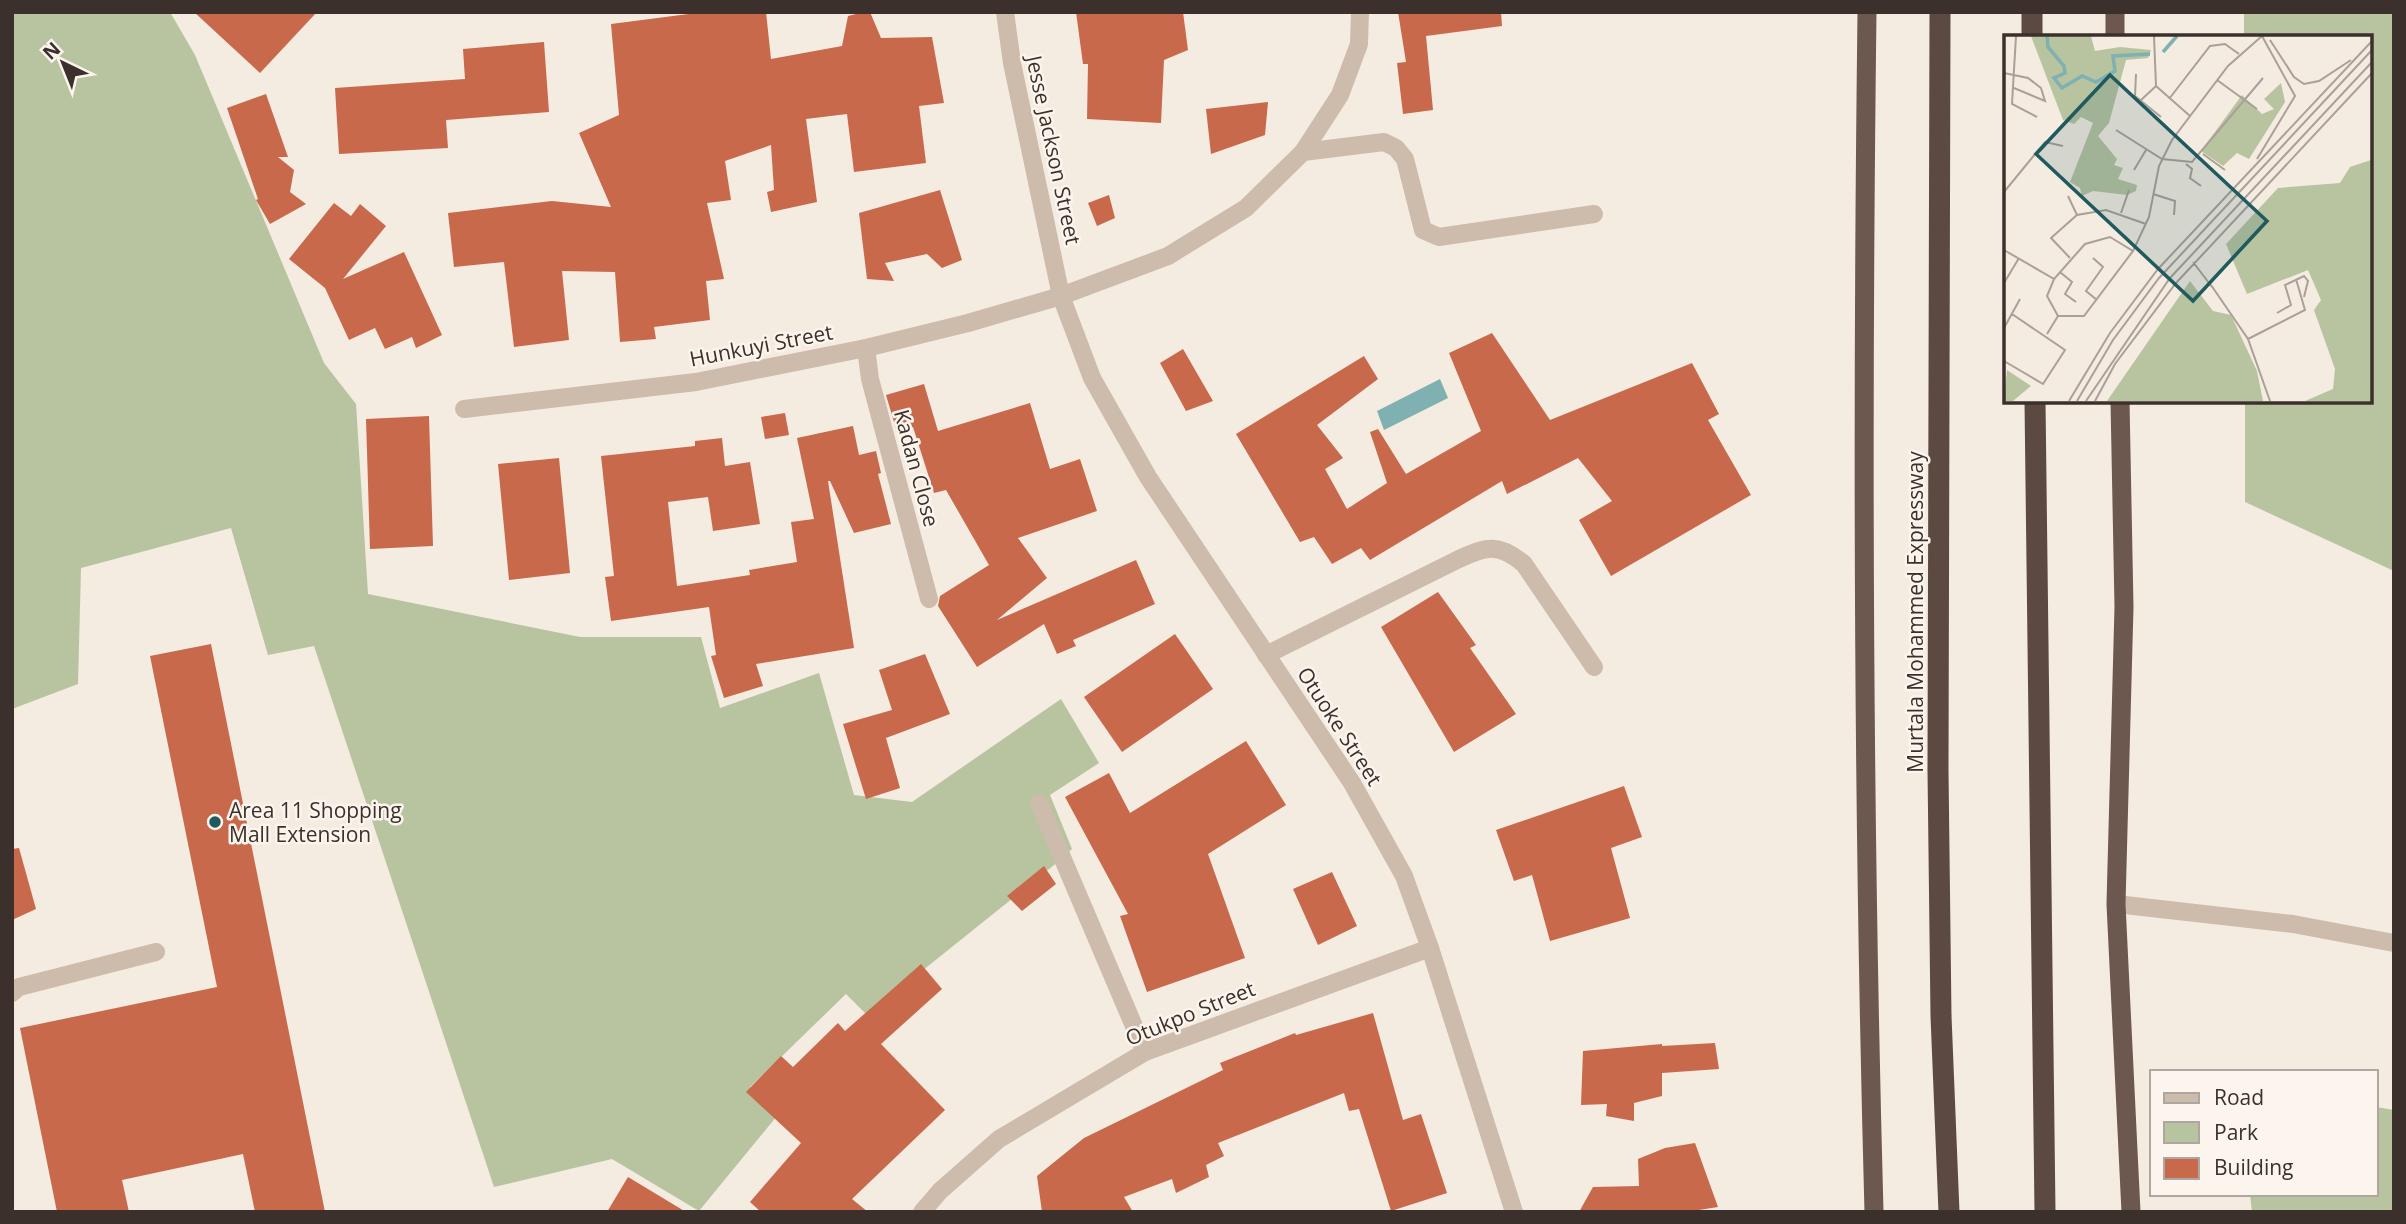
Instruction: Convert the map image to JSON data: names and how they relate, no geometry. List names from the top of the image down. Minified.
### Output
{"streets":{"highway":["Murtala Mohammed Expressway"],"street":["Jesse Jackson Street","Hunkuyi Street","Kadan Close","Otuoke Street","Otukpo Street"]},"crossings":[["Jesse Jackson Street","Hunkuyi Street"],["Jesse Jackson Street","Otuoke Street"],["Hunkuyi Street","Kadan Close"],["Hunkuyi Street","Otuoke Street"],["Otuoke Street","Otukpo Street"]],"places":["Area 11 Shopping Mall Extension"],"legend":["Road","Park","Building"],"north":"top left"}
